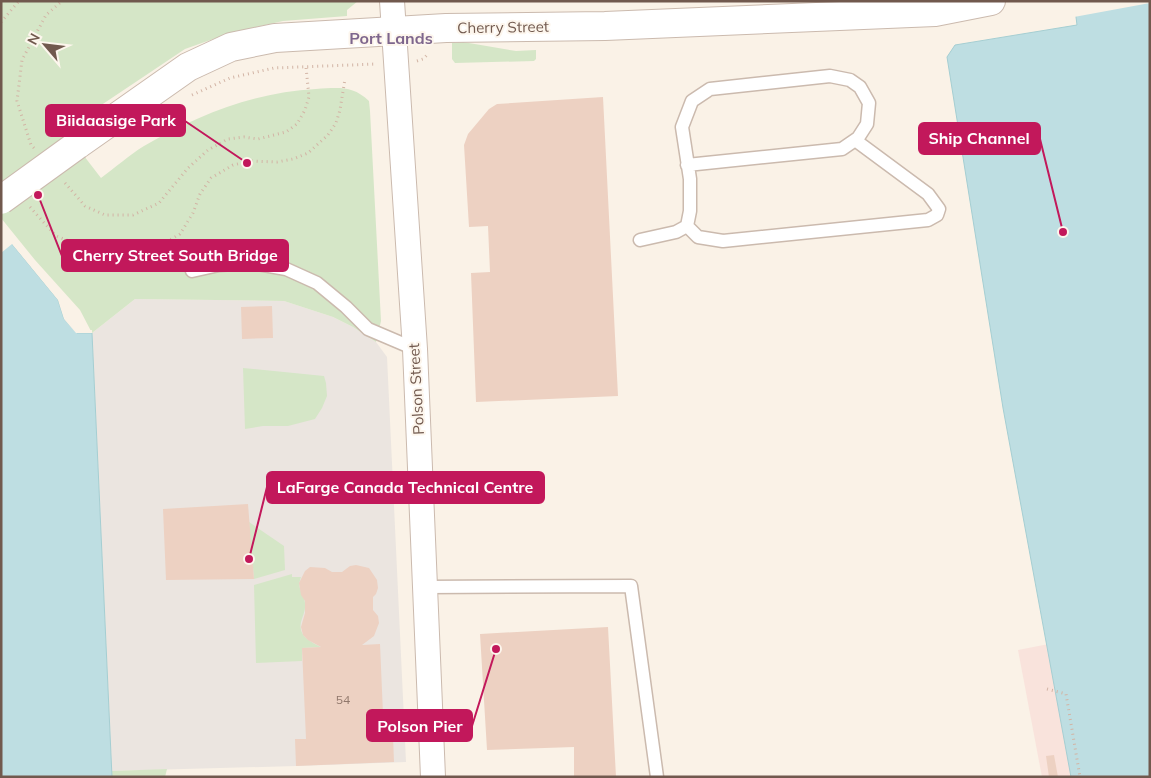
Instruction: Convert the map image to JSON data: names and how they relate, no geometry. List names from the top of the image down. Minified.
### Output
{"streets":{"street":["Cherry Street","Polson Street"]},"crossings":[["Cherry Street","Polson Street"]],"districts":["Port Lands"],"places":["Biidaasige Park","Cherry Street South Bridge","Ship Channel","LaFarge Canada Technical Centre","Polson Pier"],"house_numbers":["54"],"north":"top left"}
